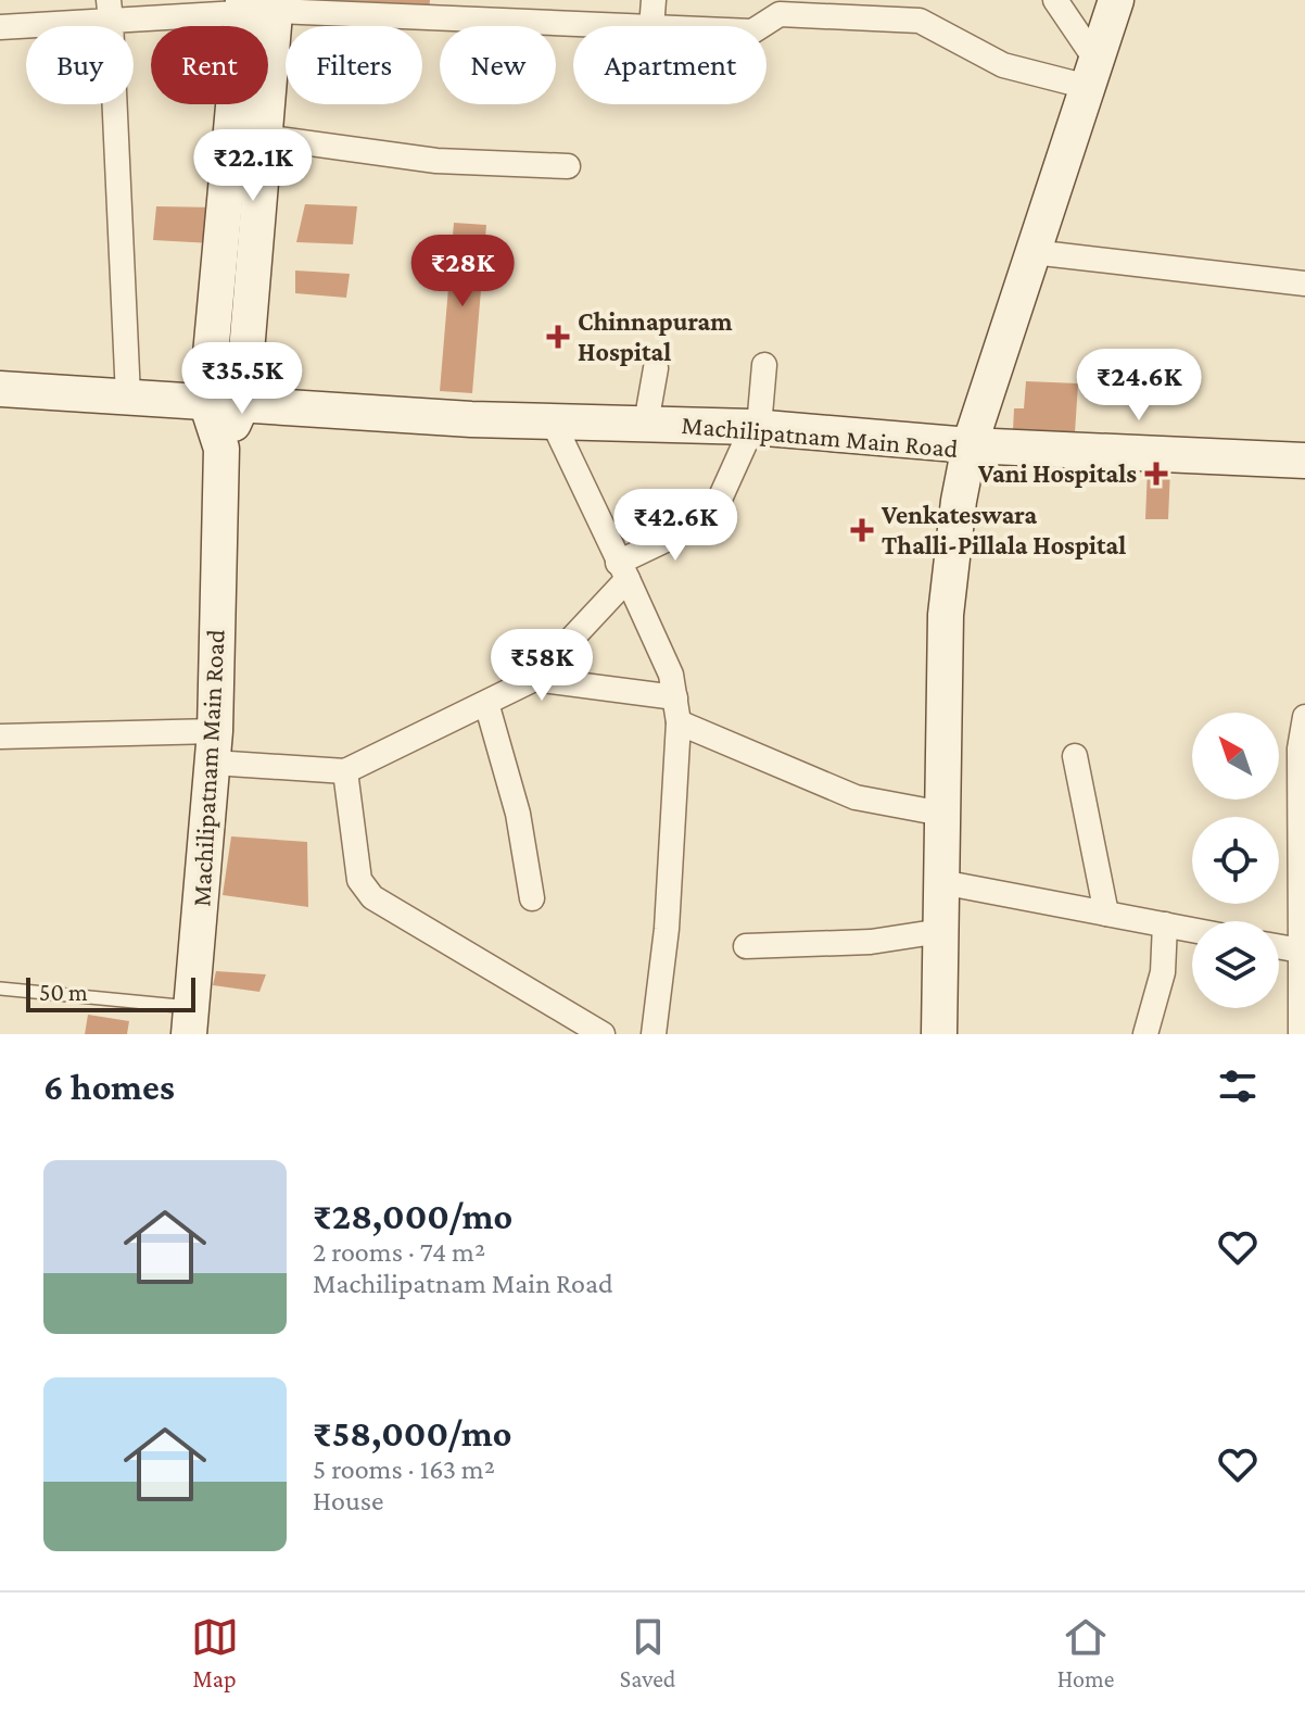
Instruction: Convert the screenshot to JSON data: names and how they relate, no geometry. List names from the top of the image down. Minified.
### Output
{"streets":{"street":["Machilipatnam Main Road"]},"places":{"health":["Chinnapuram Hospital","Vani Hospitals","Venkateswara Thalli-Pillala Hospital"]},"scale_bar":"50 m","north":"top left","page":{"chip":["Buy","Rent","Filters","New","Apartment"],"price":["₹22.1K","₹28K","₹35.5K","₹24.6K","₹42.6K","₹58K"],"scale":"50 m","heading":"6 homes","list":[{"name":"₹28,000/mo","note":"2 rooms · 74 m² · Machilipatnam Main Road"},{"name":"₹58,000/mo","note":"5 rooms · 163 m² · House"}],"tabs":["Map","Saved","Home"]}}
